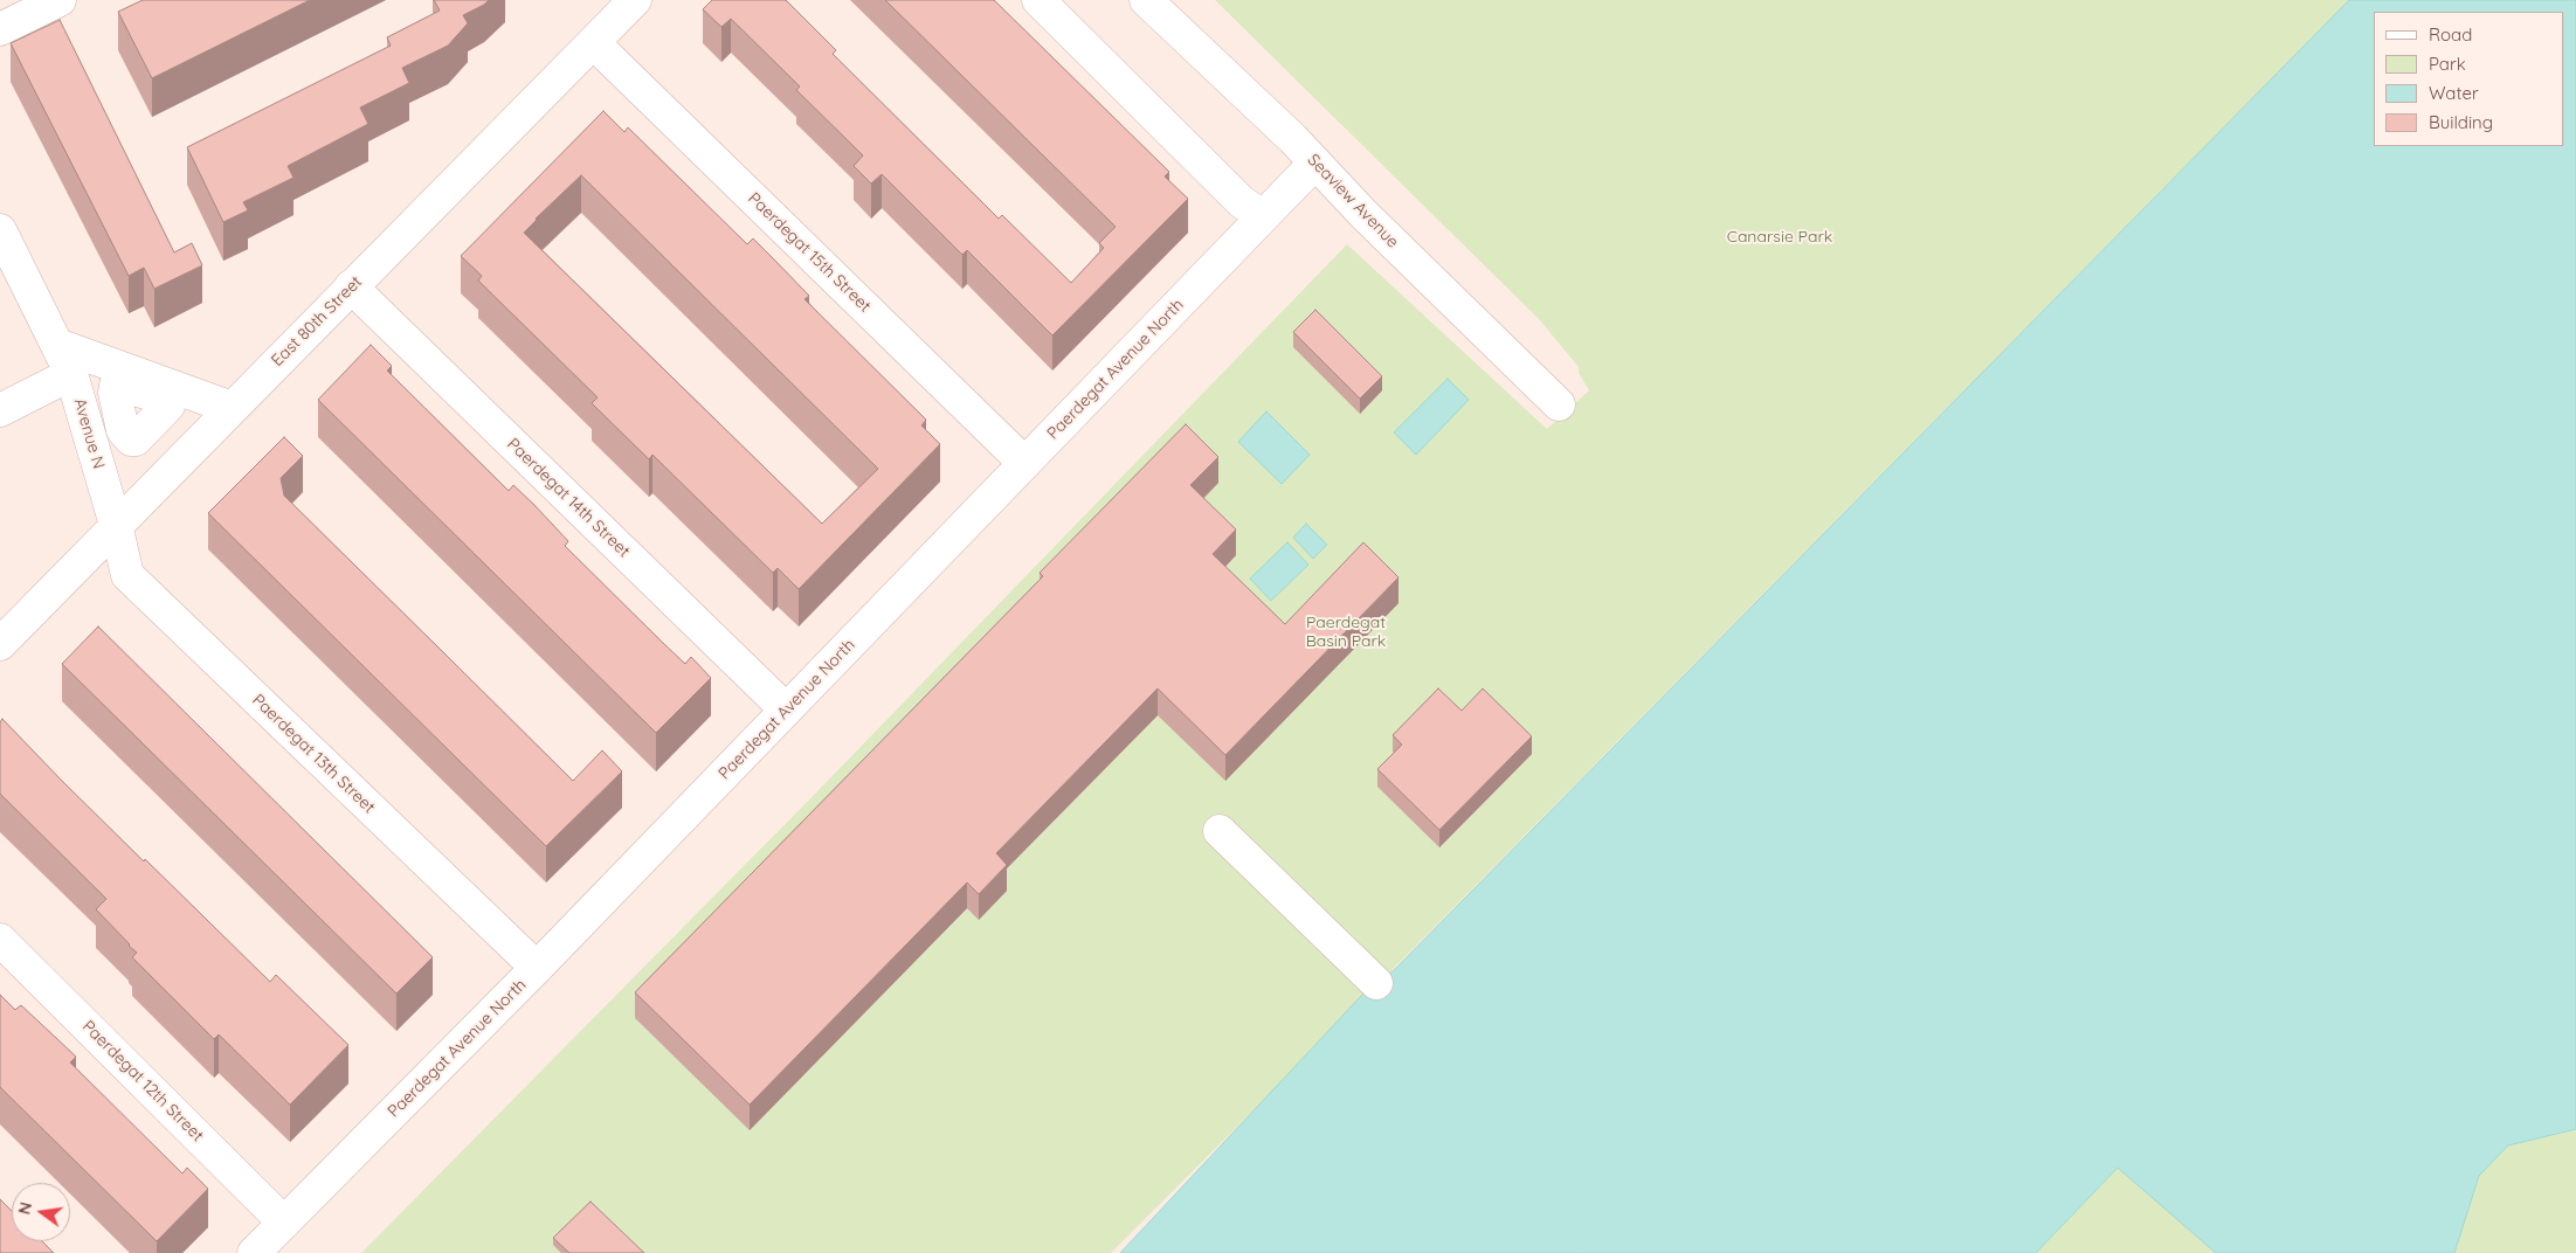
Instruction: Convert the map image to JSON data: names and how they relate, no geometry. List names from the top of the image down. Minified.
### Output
{"streets":{"street":["Seaview Avenue","Paerdegat 15th Street","East 80th Street","Paerdegat Avenue North","Avenue N","Paerdegat 14th Street","Paerdegat 13th Street","Paerdegat 12th Street"]},"crossings":[["Seaview Avenue","Paerdegat Avenue North"],["Paerdegat 15th Street","East 80th Street"],["Paerdegat 15th Street","Paerdegat Avenue North"],["East 80th Street","Avenue N"],["East 80th Street","Paerdegat 14th Street"],["East 80th Street","Paerdegat 13th Street"],["Paerdegat Avenue North","Paerdegat 14th Street"],["Paerdegat Avenue North","Paerdegat 13th Street"],["Paerdegat Avenue North","Paerdegat 12th Street"],["Avenue N","Paerdegat 13th Street"]],"parks":["Canarsie Park","Paerdegat Basin Park"],"legend":["Road","Park","Water","Building"],"north":"left"}
